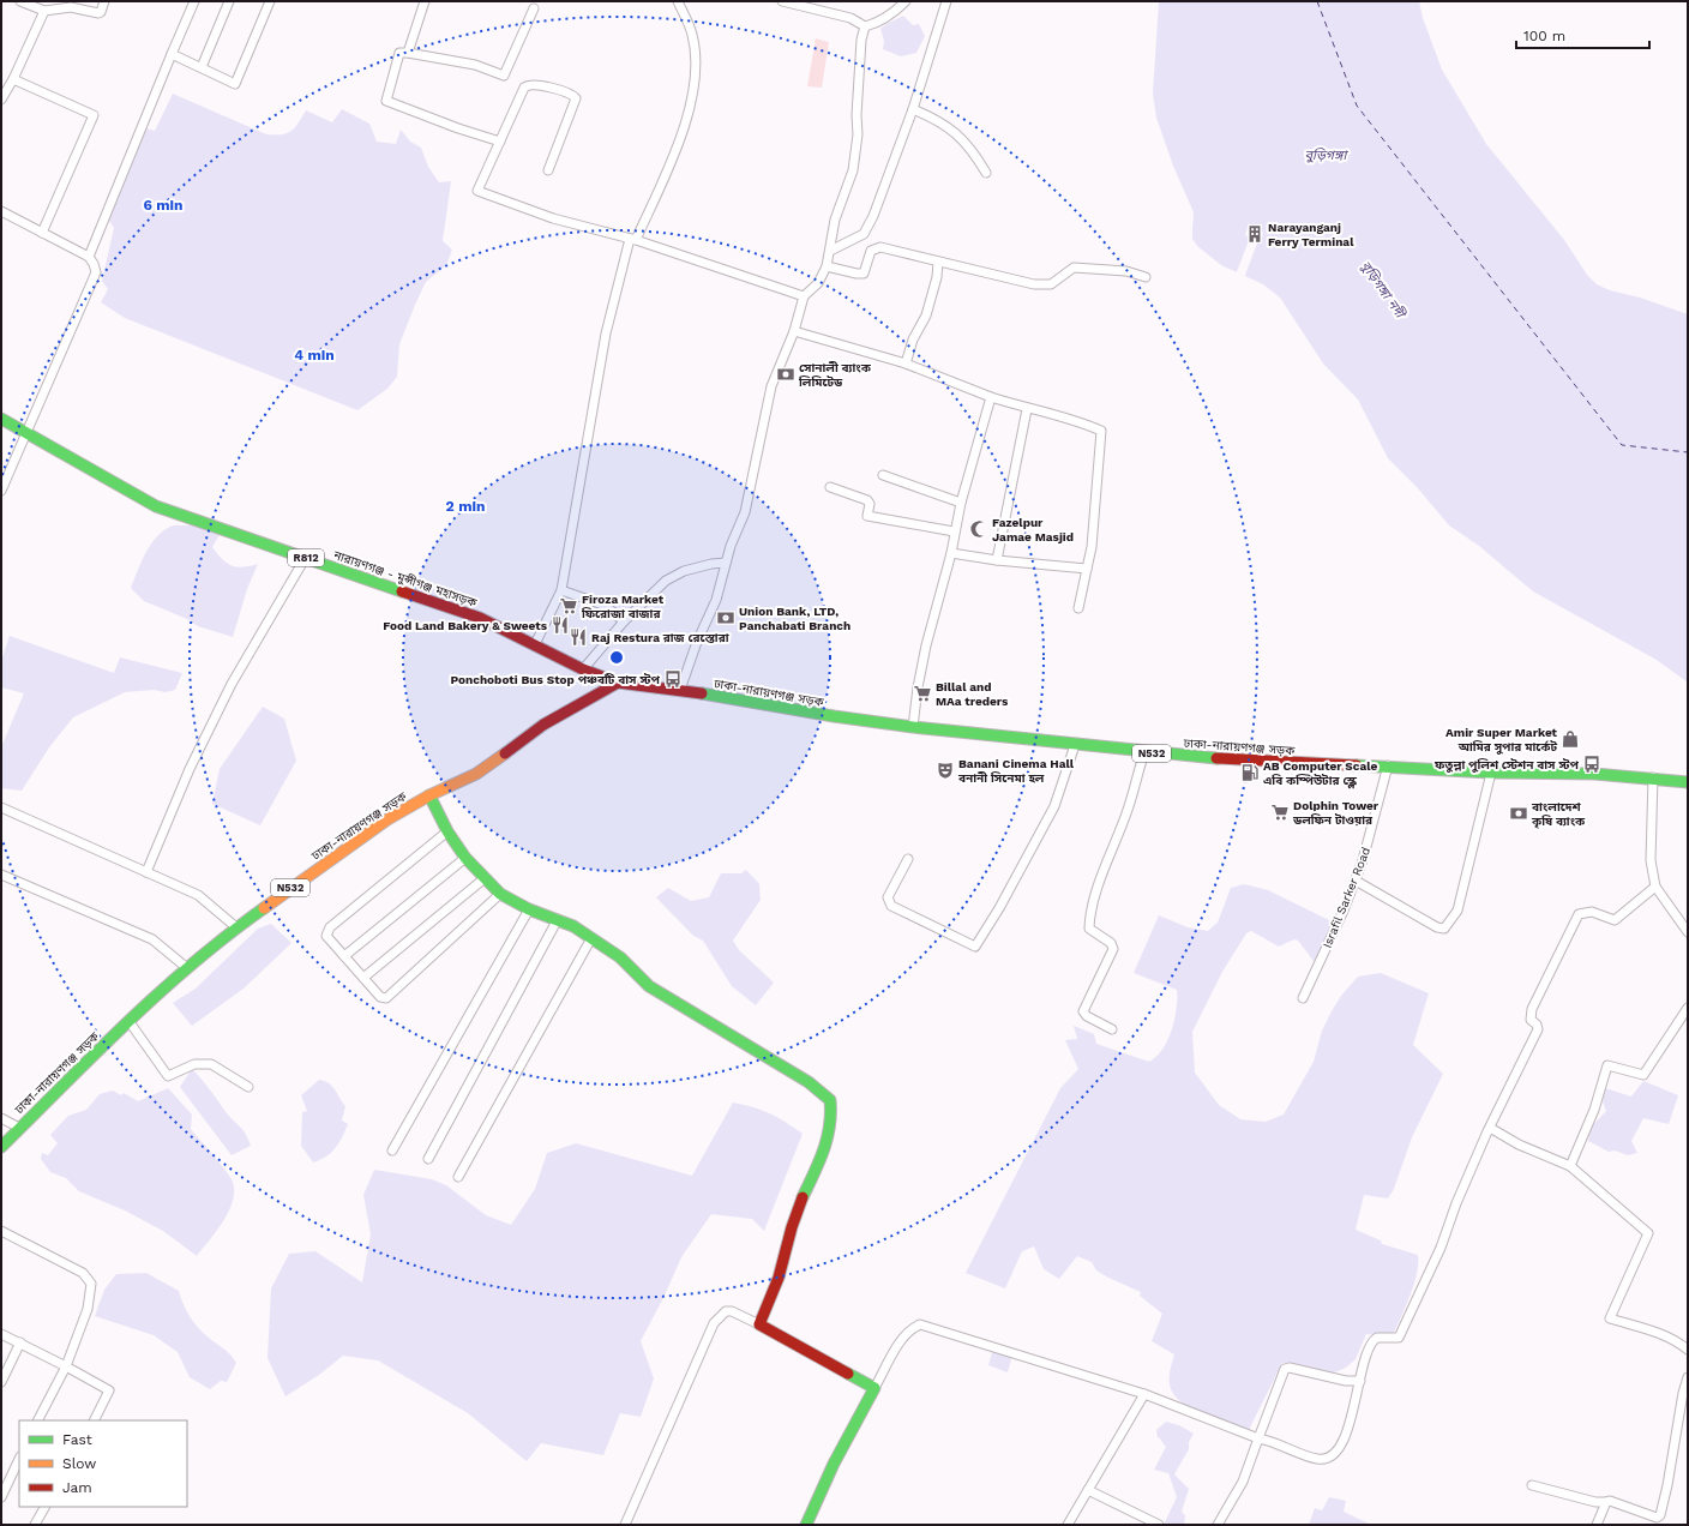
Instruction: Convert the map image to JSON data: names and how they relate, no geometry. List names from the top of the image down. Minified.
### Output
{"streets":{"main road":["R812","নারায়ণগঞ্জ - মুন্সীগঞ্জ মহাসড়ক","ঢাকা-নারায়ণগঞ্জ সড়ক","N532"],"street":["Israfil Sarker Road"]},"crossings":[["নারায়ণগঞ্জ - মুন্সীগঞ্জ মহাসড়ক","ঢাকা-নারায়ণগঞ্জ সড়ক"],["ঢাকা-নারায়ণগঞ্জ সড়ক","Israfil Sarker Road"]],"water":["বুড়িগঙ্গা","বুড়িগঙ্গা নদী"],"places":{"building":["Narayanganj Ferry Terminal"],"bank":["সোনালী ব্যাংক লিমিটেড","Union Bank, LTD, Panchabati Branch","বাংলাদেশ কৃষি ব্যাংক"],"mosque":["Fazelpur Jamae Masjid"],"supermarket":["Firoza Market ফিরোজা বাজার","Billal and MAa treders","Dolphin Tower ডলফিন টাওয়ার"],"restaurant":["Food Land Bakery & Sweets","Raj Restura রাজ রেস্তোরা"],"bus stop":["Ponchoboti Bus Stop পঞ্চবটি বাস স্টপ","ফতুল্লা পুলিশ স্টেশন বাস স্টপ"],"shop":["Amir Super Market আমির সুপার মার্কেট"],"theatre":["Banani Cinema Hall বনানী সিনেমা হল"],"fuel station":["AB Computer Scale এবি কম্পিউটার স্কেল"]},"legend":["Fast","Slow","Jam"],"scale_bar":"100 m","rings":["6 min","4 min","2 min"]}
